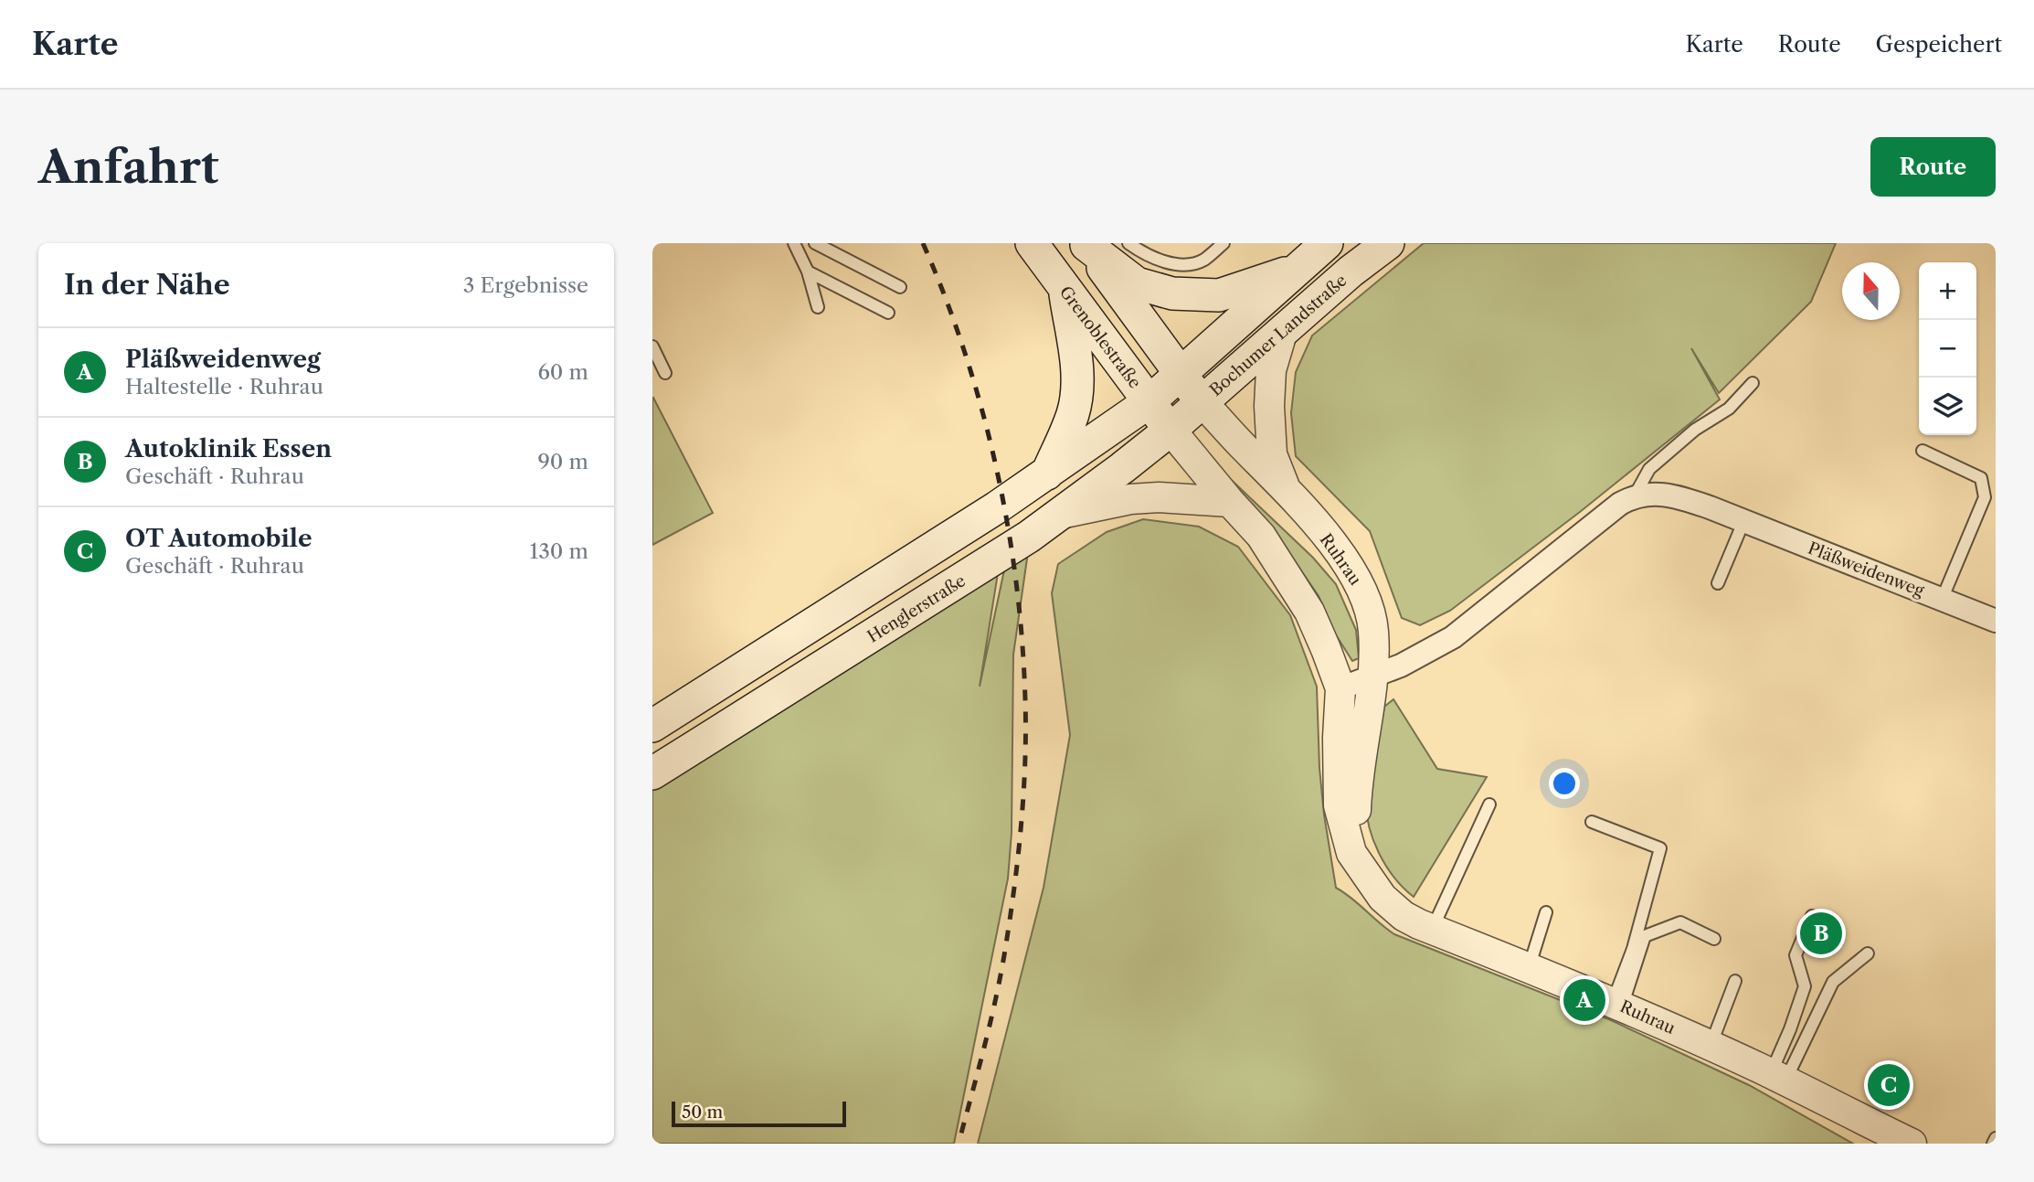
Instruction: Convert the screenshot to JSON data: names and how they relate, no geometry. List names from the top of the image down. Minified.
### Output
{"streets":{"main road":["Bochumer Landstraße","Grenoblestraße","Henglerstraße"],"street":["Ruhrau","Pläßweidenweg"]},"crossings":[["Bochumer Landstraße","Grenoblestraße"],["Bochumer Landstraße","Ruhrau"],["Bochumer Landstraße","Henglerstraße"],["Grenoblestraße","Ruhrau"],["Grenoblestraße","Henglerstraße"],["Ruhrau","Henglerstraße"]],"scale_bar":"50 m","north":"top","page":{"header":"Karte","nav":["Karte","Route","Gespeichert"],"buttons":"Route","title":"Anfahrt","heading":["In der Nähe","3 Ergebnisse"],"map_buttons":["+","−"],"list":[{"mark":"A","name":"Pläßweidenweg","note":"Haltestelle · Ruhrau","value":"60 m"},{"mark":"B","name":"Autoklinik Essen","note":"Geschäft · Ruhrau","value":"90 m"},{"mark":"C","name":"OT Automobile","note":"Geschäft · Ruhrau","value":"130 m"}],"pins":["B","A","C"],"scale":"50 m"}}
